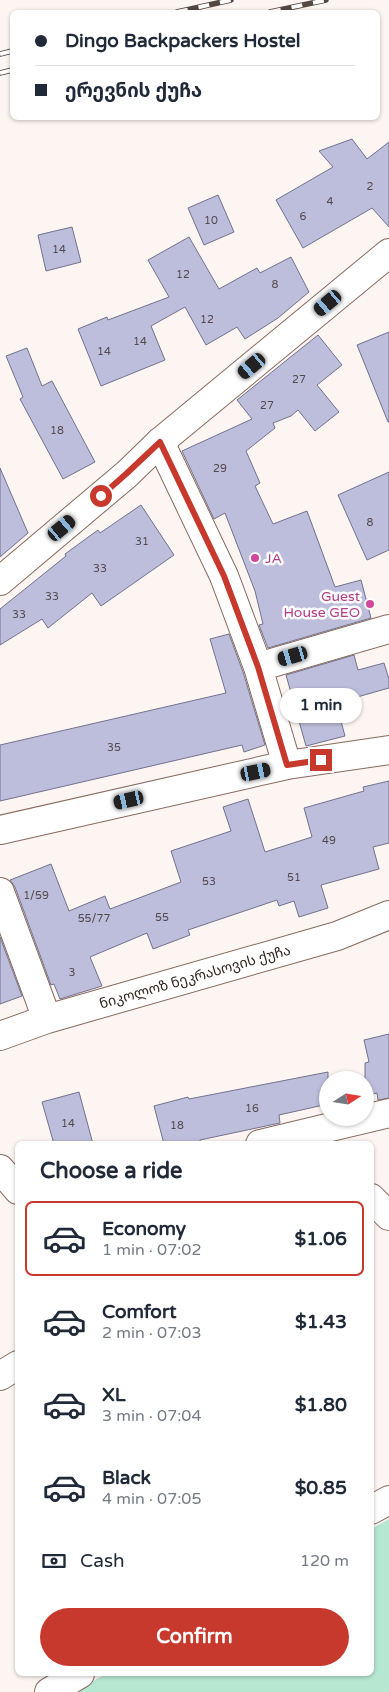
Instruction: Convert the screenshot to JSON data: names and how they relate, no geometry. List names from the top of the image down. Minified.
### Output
{"streets":{"street":["ნიკოლოზ ნეკრასოვის ქუჩა"]},"places":["JA","Guest House GEO"],"house_numbers":["2","4","6","10","14","12","8","12","14","14","27","27","18","29","8","31","33","33","33","35","49","51","53","1/59","55","55/77","3","16","14","18"],"north":"right","page":{"banner":["Dingo Backpackers Hostel","ერევნის ქუჩა"],"bubble":"1 min","heading":"Choose a ride","list":[{"name":"Economy","note":"1 min · 07:02","value":"$1.06"},{"name":"Comfort","note":"2 min · 07:03","value":"$1.43"},{"name":"XL","note":"3 min · 07:04","value":"$1.80"},{"name":"Black","note":"4 min · 07:05","value":"$0.85"}],"pay":["Cash","120 m"],"buttons":"Confirm"}}
